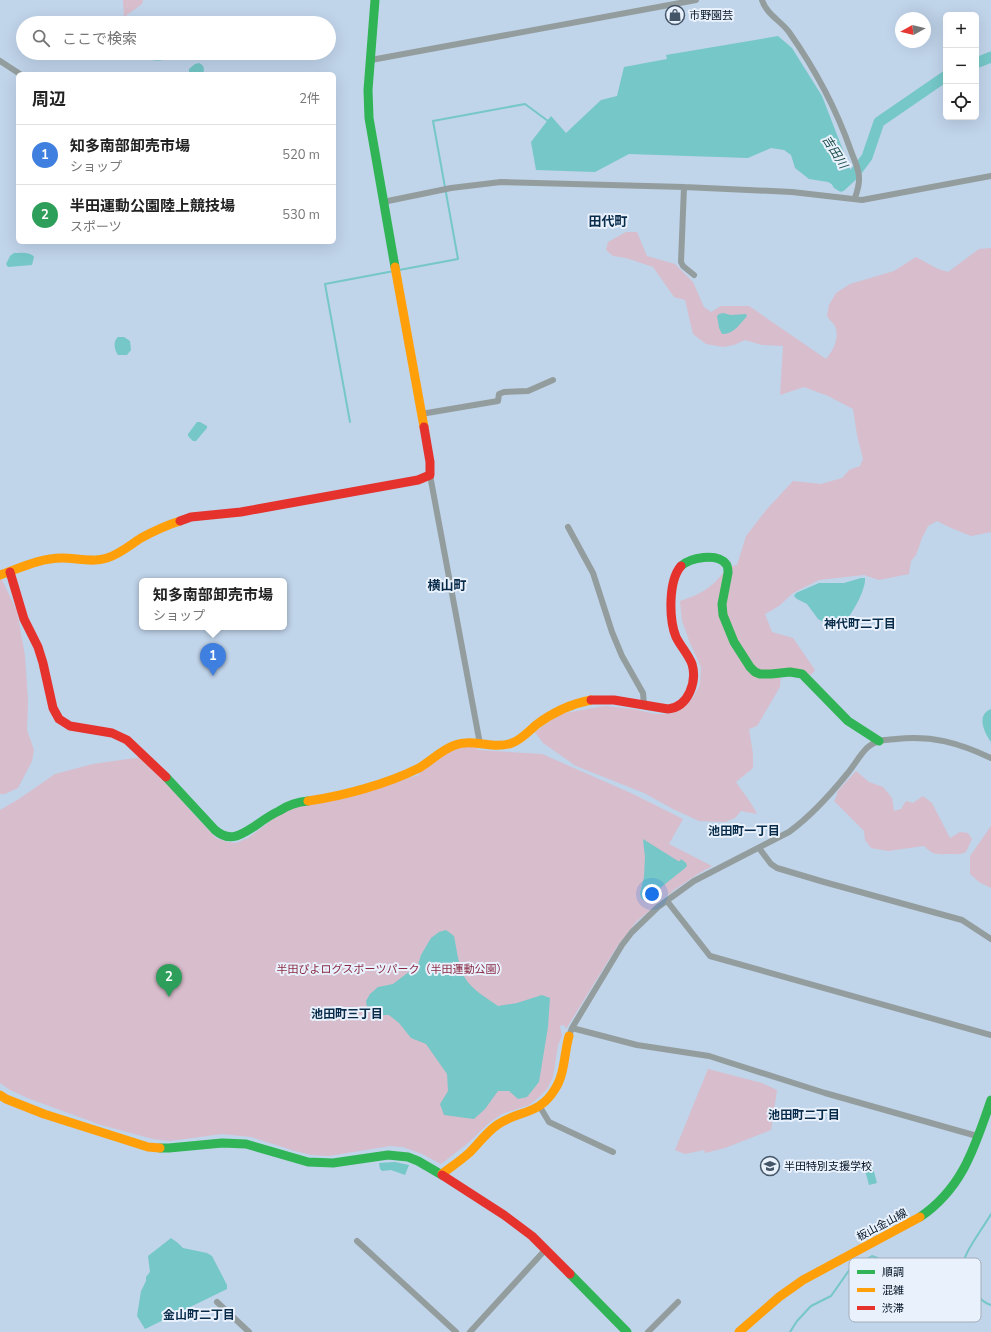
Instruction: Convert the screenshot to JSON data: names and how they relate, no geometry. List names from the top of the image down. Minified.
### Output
{"streets":{"street":["板山金山線"]},"districts":["田代町","横山町","神代町二丁目","池田町一丁目","池田町三丁目","池田町二丁目","金山町二丁目"],"water":["吉田川"],"parks":["半田ぴよログスポーツパーク（半田運動公園）"],"places":{"shop":["市野園芸"],"school or university":["半田特別支援学校"]},"legend":["順調","混雑","渋滞"],"north":"left","page":{"map_buttons":["+","−"],"search":"ここで検索","heading":["周辺","2件"],"list":[{"mark":"1","name":"知多南部卸売市場","note":"ショップ","value":"520 m"},{"mark":"2","name":"半田運動公園陸上競技場","note":"スポーツ","value":"530 m"}],"popup":["知多南部卸売市場","ショップ"],"pins":["1","2"]}}
